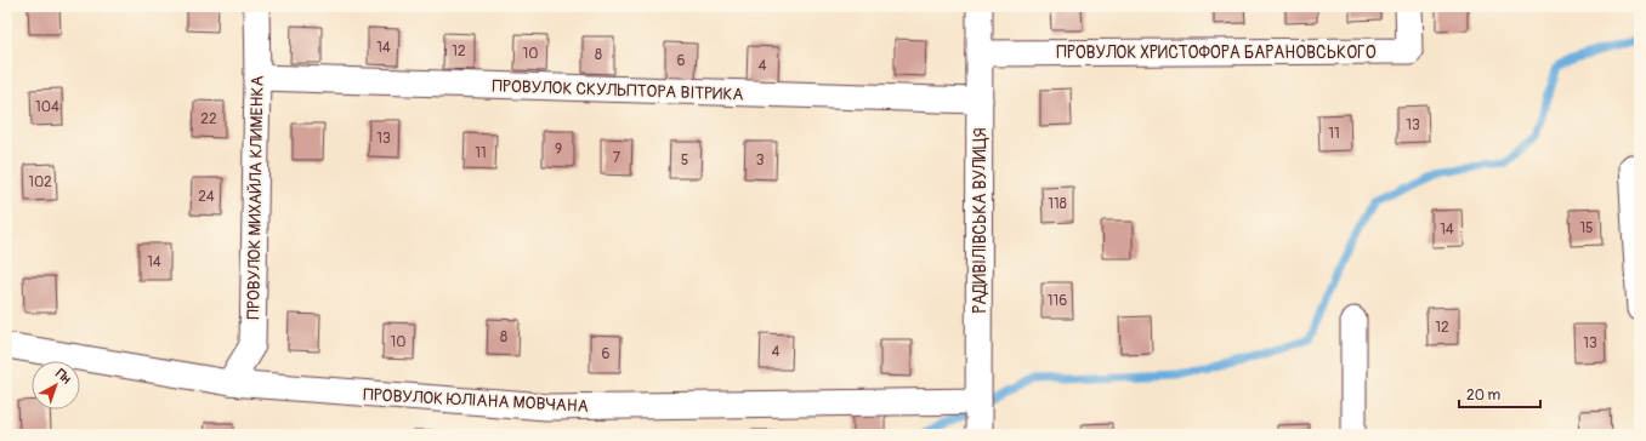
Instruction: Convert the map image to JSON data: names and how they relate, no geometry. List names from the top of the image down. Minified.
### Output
{"streets":{"street":["ПРОВУЛОК ХРИСТОФОРА БАРАНОВСЬКОГО","ПРОВУЛОК СКУЛЬПТОРА ВІТРИКА","ПРОВУЛОК МИХАЙЛА КЛИМЕНКА","РАДИВІЛІВСЬКА ВУЛИЦЯ","ПРОВУЛОК ЮЛІАНА МОВЧАНА"]},"crossings":[["ПРОВУЛОК ХРИСТОФОРА БАРАНОВСЬКОГО","РАДИВІЛІВСЬКА ВУЛИЦЯ"],["ПРОВУЛОК СКУЛЬПТОРА ВІТРИКА","ПРОВУЛОК МИХАЙЛА КЛИМЕНКА"],["ПРОВУЛОК СКУЛЬПТОРА ВІТРИКА","РАДИВІЛІВСЬКА ВУЛИЦЯ"],["ПРОВУЛОК МИХАЙЛА КЛИМЕНКА","ПРОВУЛОК ЮЛІАНА МОВЧАНА"],["РАДИВІЛІВСЬКА ВУЛИЦЯ","ПРОВУЛОК ЮЛІАНА МОВЧАНА"]],"house_numbers":["14","12","10","8","6","4","104","22","13","11","13","9","11","7","5","3","102","24","118","15","14","14","116","12","8","10","13","4","6"],"scale_bar":"20 m","north":"top right"}
